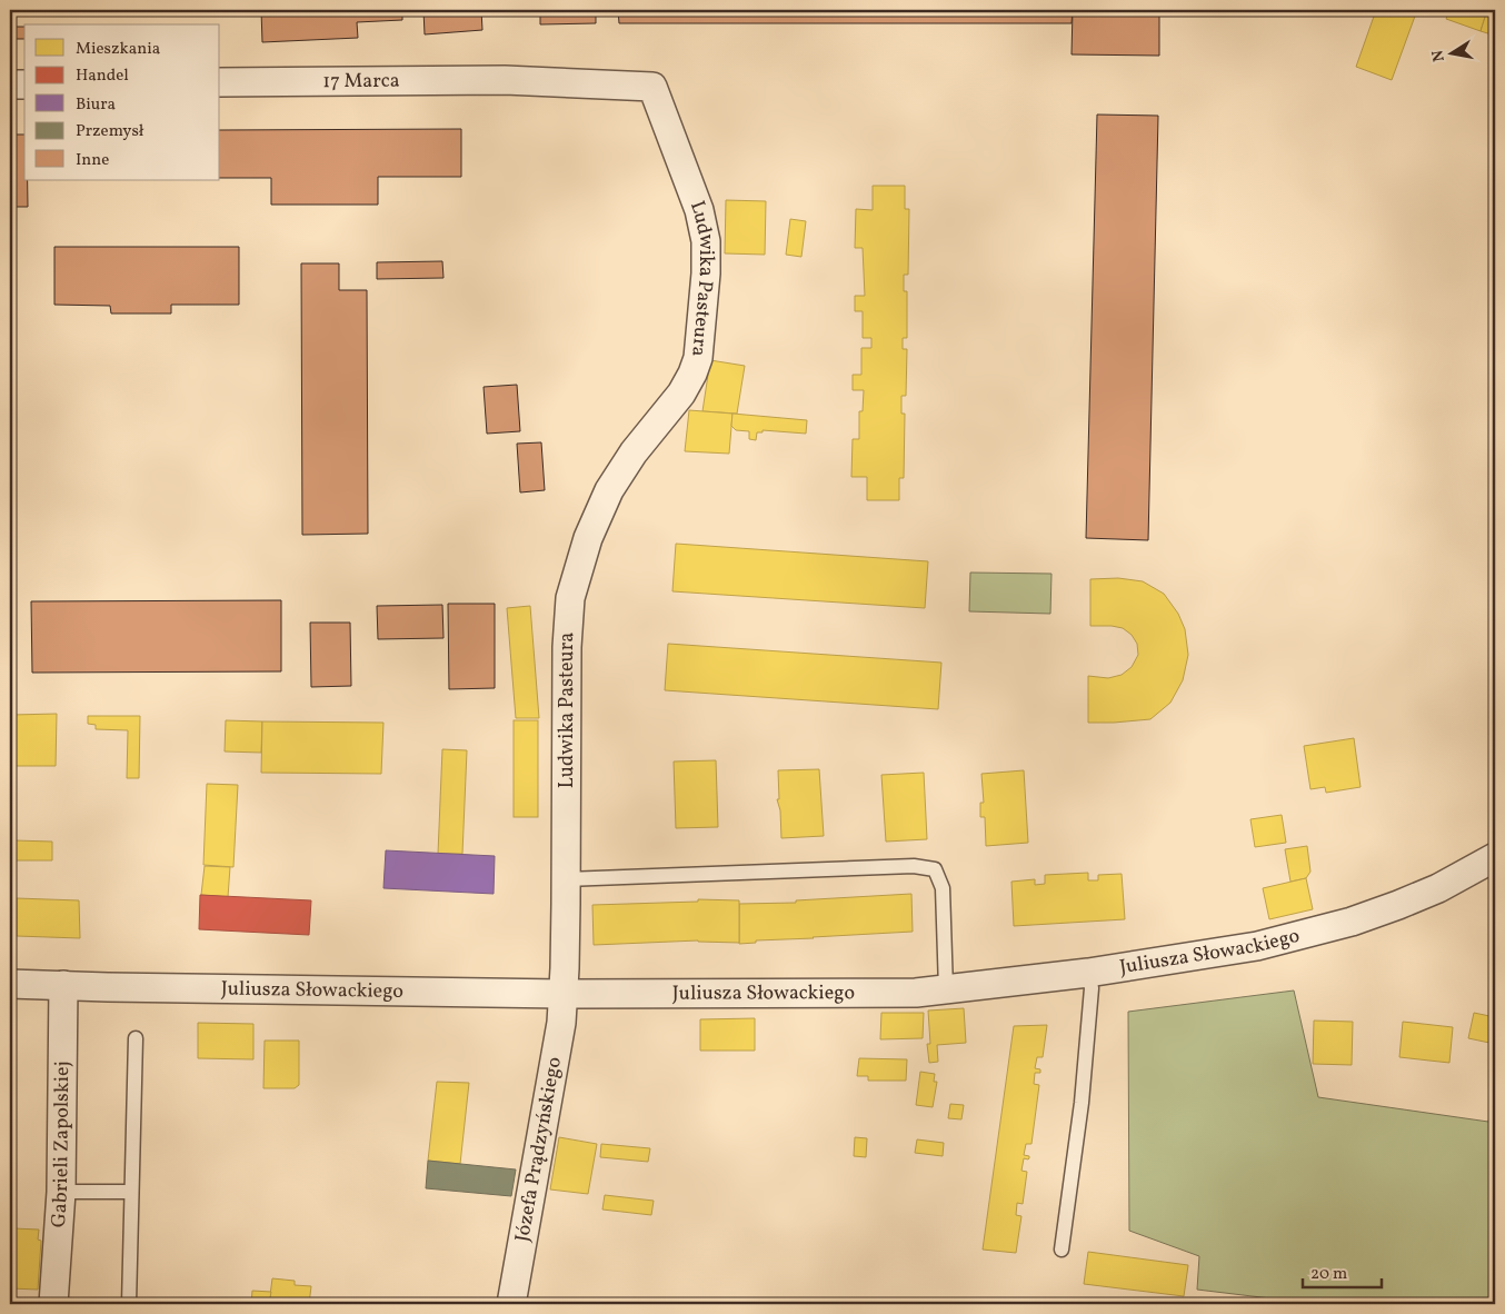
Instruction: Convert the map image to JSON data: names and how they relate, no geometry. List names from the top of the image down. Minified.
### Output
{"streets":{"street":["17 Marca","Ludwika Pasteura","Juliusza Słowackiego","Gabrieli Zapolskiej","Józefa Prądzyńskiego"]},"crossings":[["17 Marca","Ludwika Pasteura"],["Ludwika Pasteura","Juliusza Słowackiego"],["Ludwika Pasteura","Józefa Prądzyńskiego"],["Juliusza Słowackiego","Gabrieli Zapolskiej"],["Juliusza Słowackiego","Józefa Prądzyńskiego"]],"legend":["Mieszkania","Handel","Biura","Przemysł","Inne"],"scale_bar":"20 m","north":"left"}
